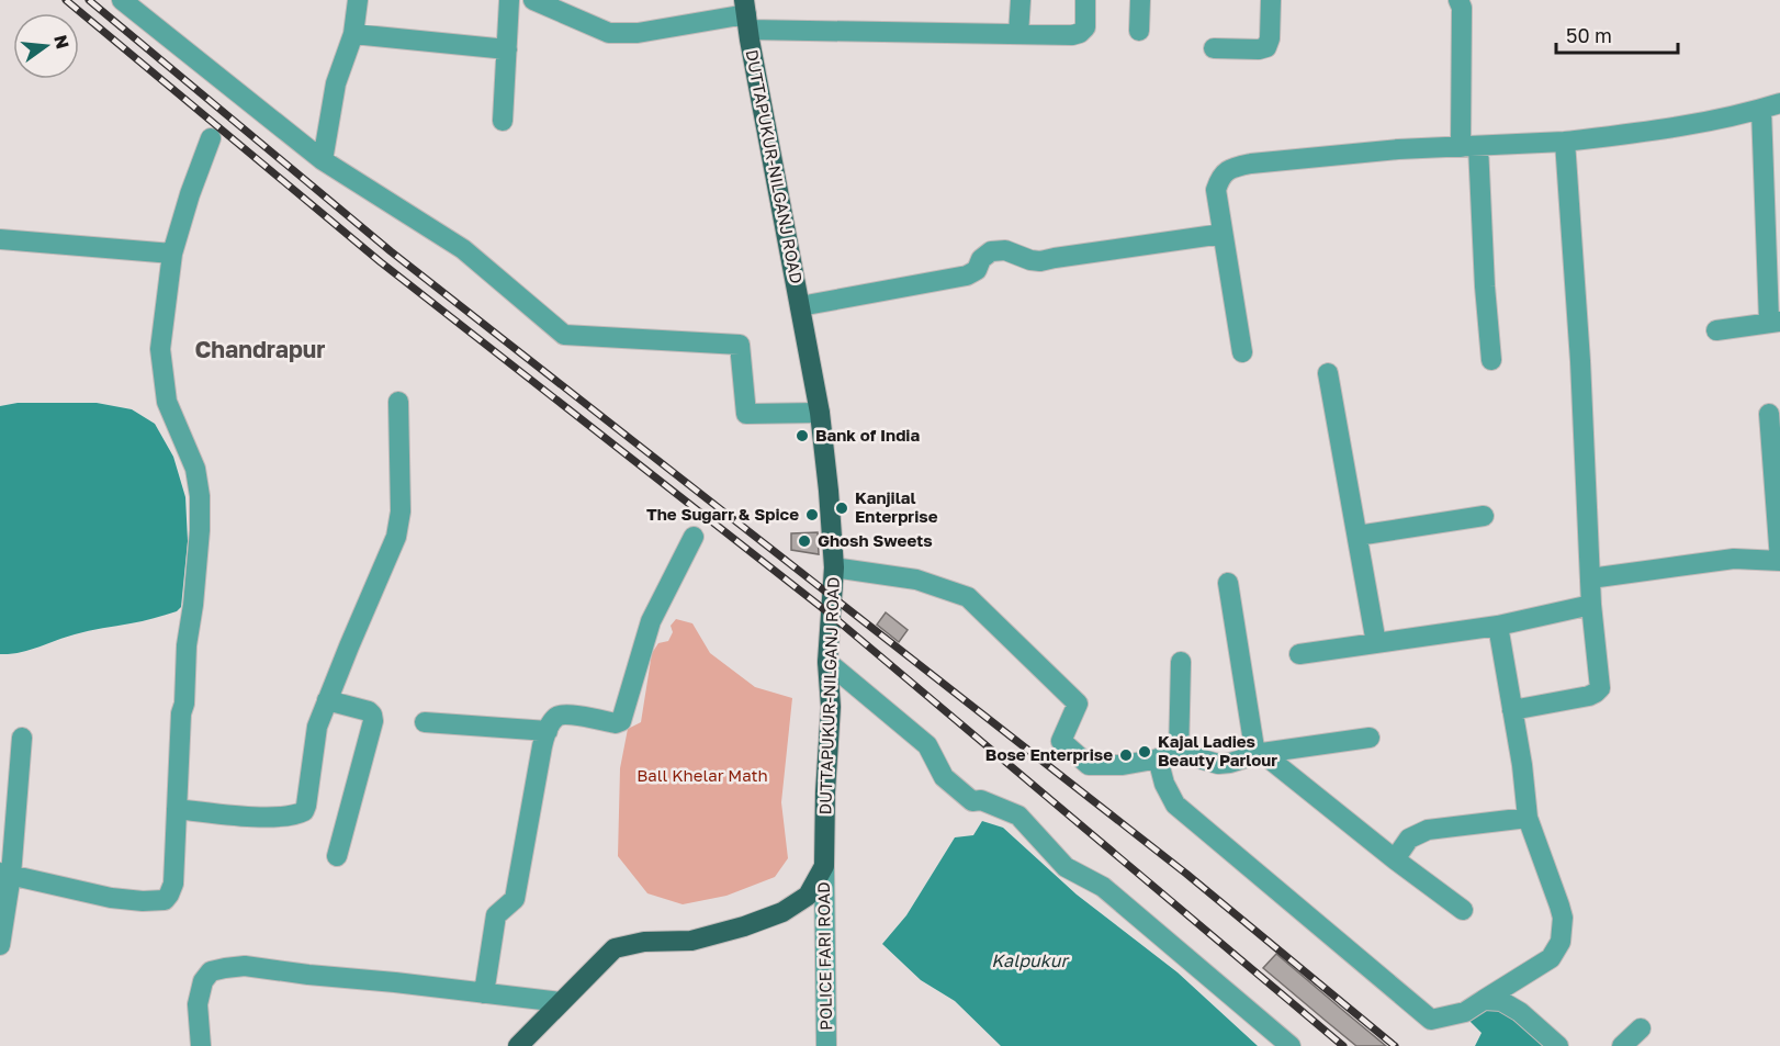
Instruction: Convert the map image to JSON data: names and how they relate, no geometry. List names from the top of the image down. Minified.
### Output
{"streets":{"main road":["DUTTAPUKUR-NILGANJ ROAD"],"street":["POLICE FARI ROAD"]},"crossings":[["DUTTAPUKUR-NILGANJ ROAD","POLICE FARI ROAD"]],"districts":["Chandrapur"],"water":["Kalpukur"],"parks":["Ball Khelar Math"],"places":["Bank of India","Kanjilal Enterprise","The Sugarr & Spice","Ghosh Sweets","Kajal Ladies Beauty Parlour","Bose Enterprise"],"scale_bar":"50 m","north":"right"}
